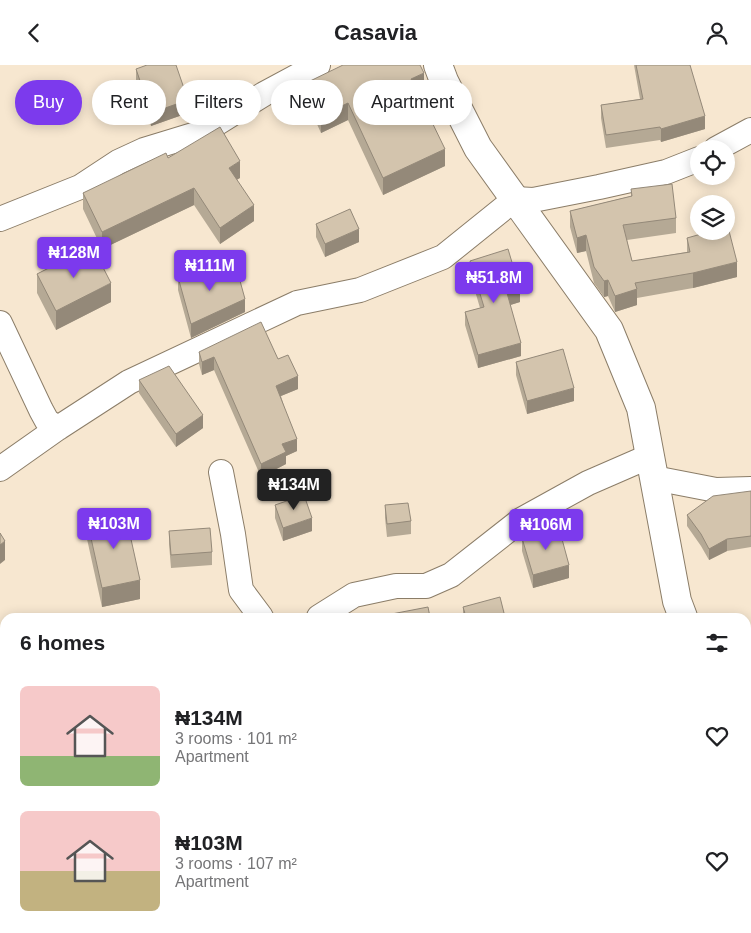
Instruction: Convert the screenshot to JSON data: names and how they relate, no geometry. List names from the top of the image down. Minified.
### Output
{"page":{"header":"Casavia","chip":["Buy","Rent","Filters","New","Apartment"],"price":["₦128M","₦111M","₦51.8M","₦134M","₦103M","₦106M"],"heading":"6 homes","list":[{"name":"₦134M","note":"3 rooms · 101 m² · Apartment"},{"name":"₦103M","note":"3 rooms · 107 m² · Apartment"}]}}
